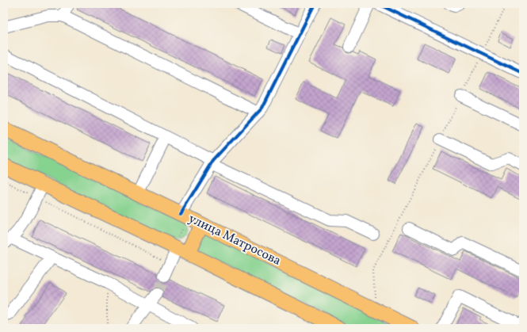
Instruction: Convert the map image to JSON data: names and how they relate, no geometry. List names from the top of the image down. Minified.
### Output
{"streets":{"main road":["улица Матросова"]}}
